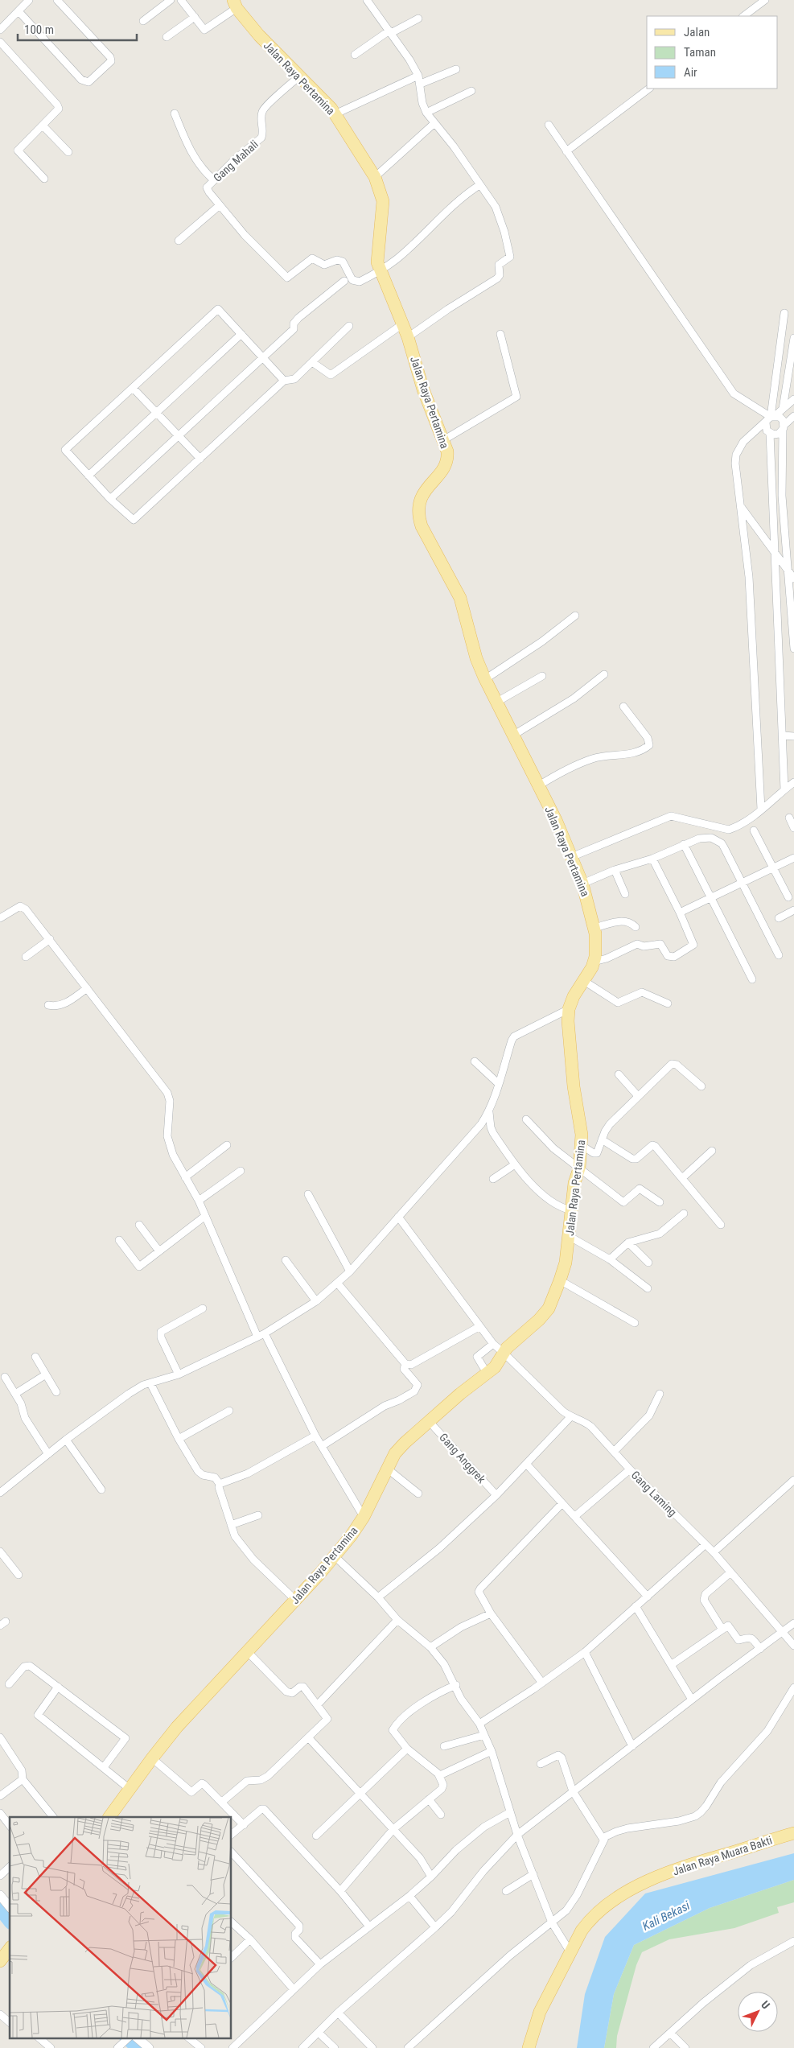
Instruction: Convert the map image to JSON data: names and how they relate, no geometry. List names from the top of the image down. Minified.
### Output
{"streets":{"main road":["Jalan Raya Pertamina","Jalan Raya Muara Bakti"],"street":["Gang Mahali","Gang Anggrek","Gang Laming"]},"crossings":[["Jalan Raya Pertamina","Gang Mahali"],["Jalan Raya Pertamina","Gang Anggrek"],["Jalan Raya Pertamina","Gang Laming"]],"water":["Kali Bekasi"],"legend":["Jalan","Taman","Air"],"scale_bar":"100 m","north":"top right"}
